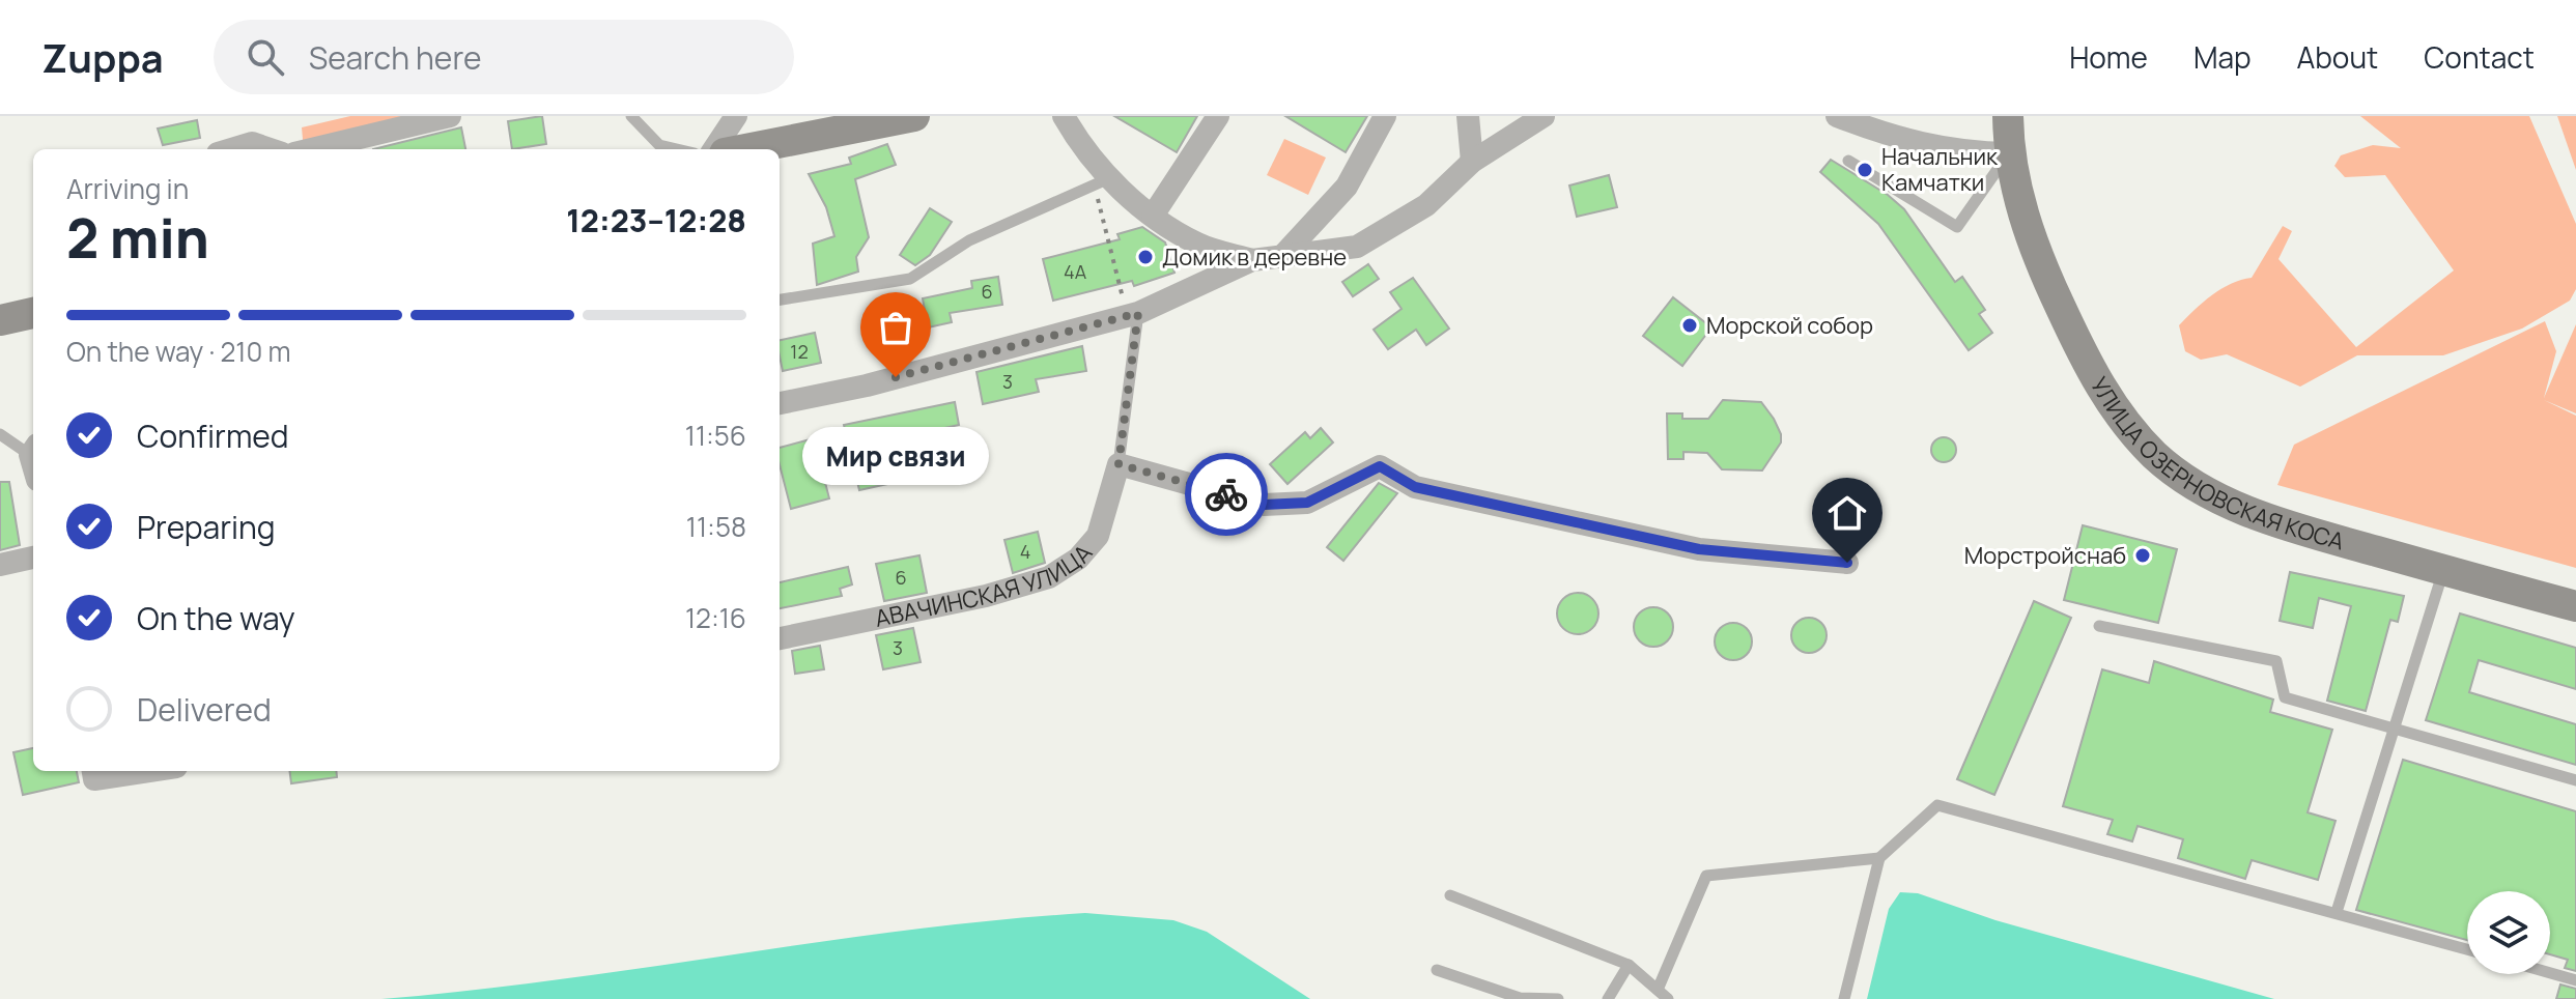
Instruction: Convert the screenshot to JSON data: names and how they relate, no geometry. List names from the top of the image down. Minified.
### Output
{"streets":{"main road":["УЛИЦА ОЗЕРНОВСКАЯ КОСА"],"street":["АВАЧИНСКАЯ УЛИЦА"]},"places":["Начальник Камчатки","Домик в деревне","Морской собор","Мир связи","Морстройснаб"],"house_numbers":["4А","6","12","3","4","6","3"],"page":{"header":"Zuppa","search":"Search here","nav":["Home","Map","About","Contact"],"heading":["2 min","Arriving in","12:23–12:28"],"bar":"On the way · 210 m","list":[["Confirmed","11:56"],["Preparing","11:58"],["On the way","12:16"],"Delivered"],"bubble":"Мир связи"}}
